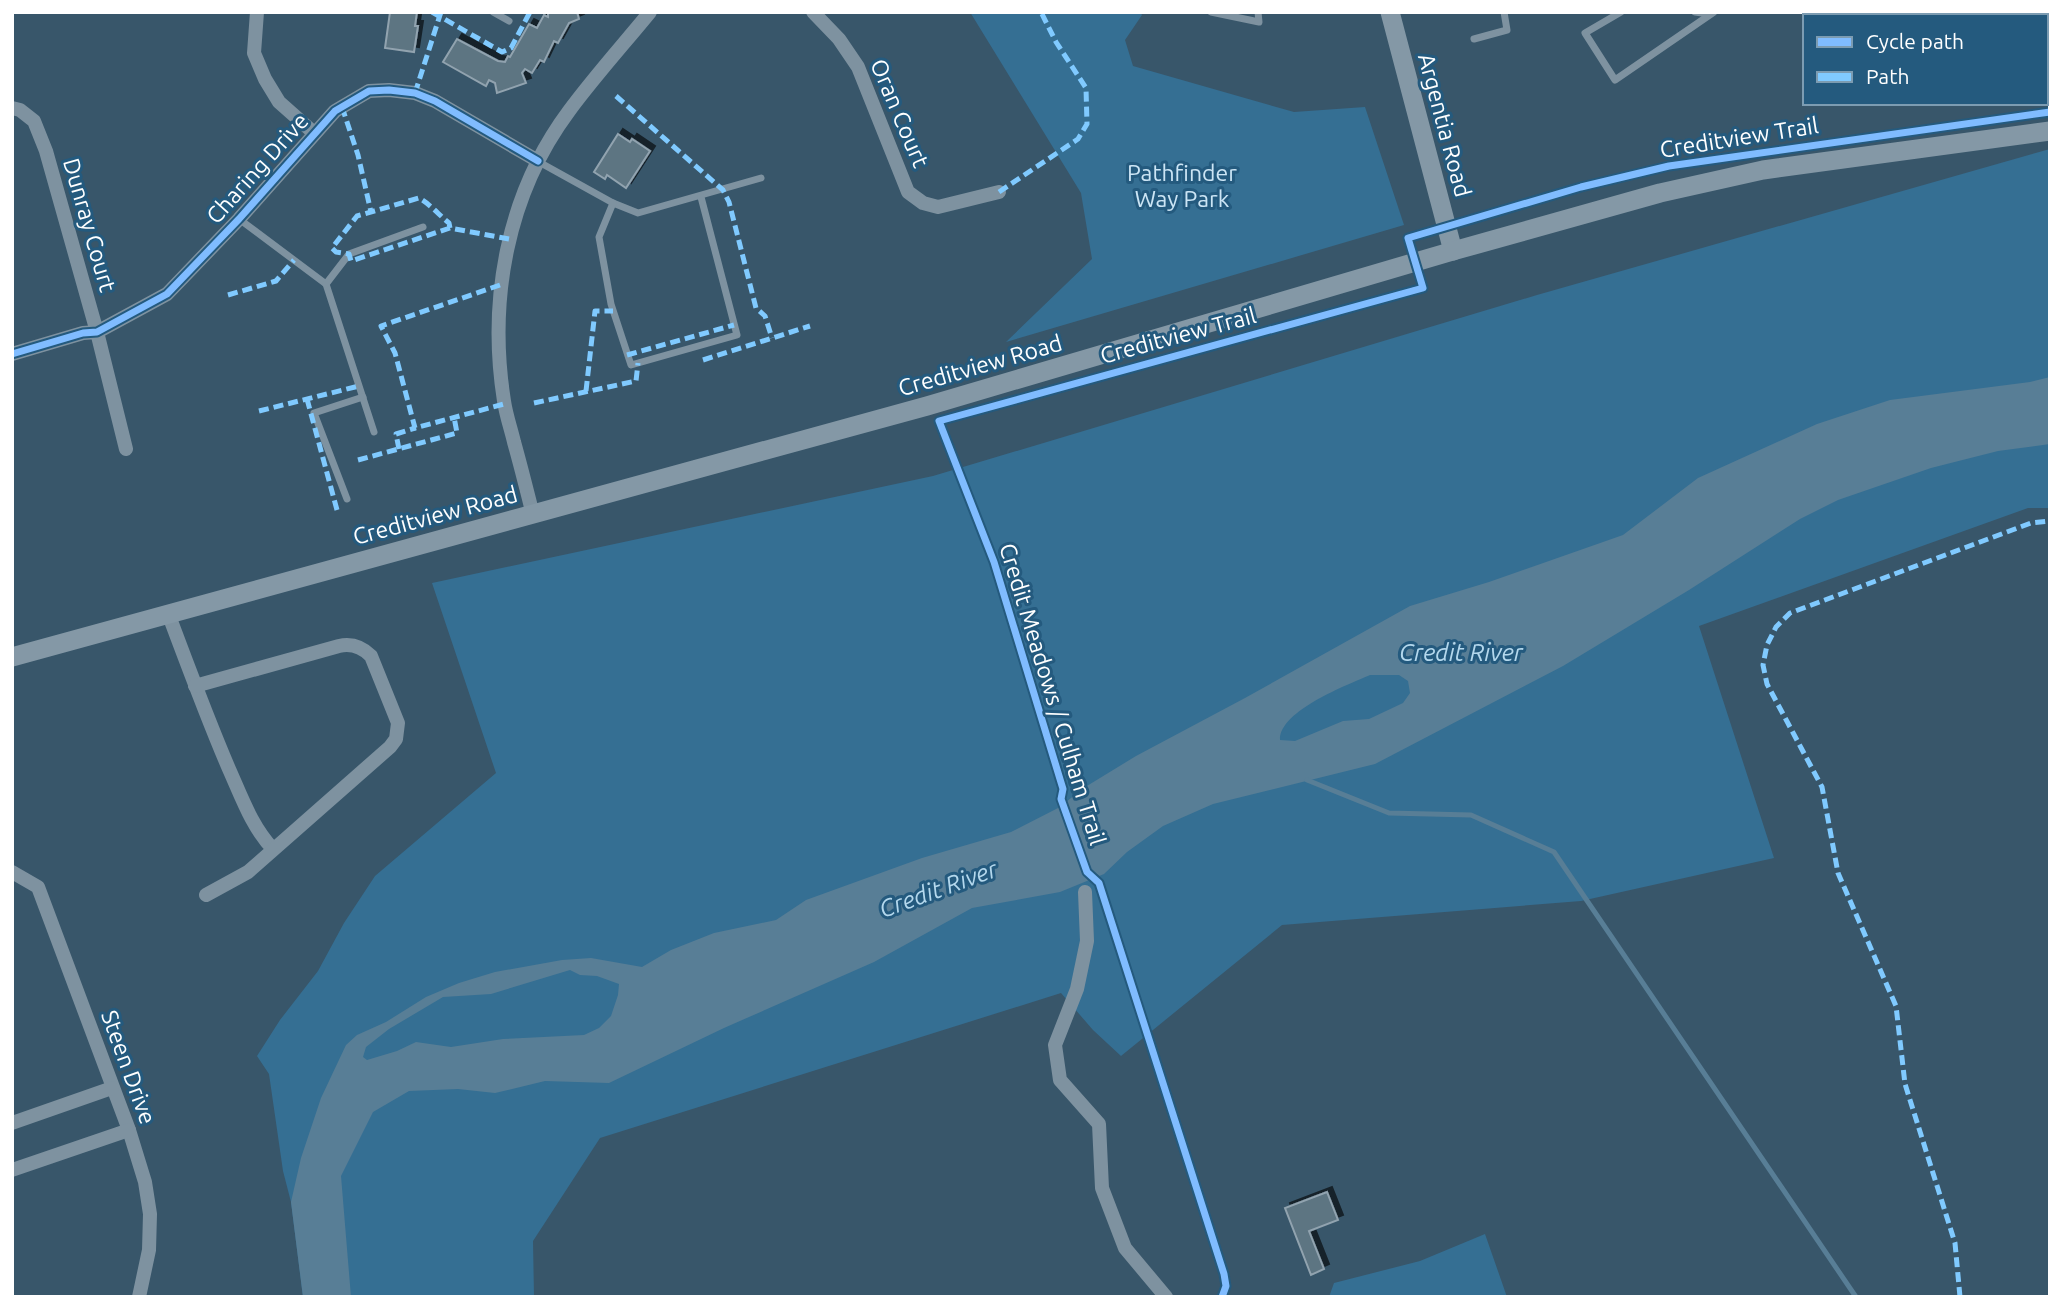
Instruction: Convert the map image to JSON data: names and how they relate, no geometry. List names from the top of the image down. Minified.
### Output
{"streets":{"main road":["Argentia Road","Creditview Road"],"street":["Oran Court","Charing Drive","Dunray Court","Steen Drive"],"cycle path":["Creditview Trail"]},"crossings":[["Argentia Road","Creditview Road"],["Charing Drive","Dunray Court"]],"water":["Credit River"],"parks":["Pathfinder Way Park"],"legend":["Cycle path","Path"]}
